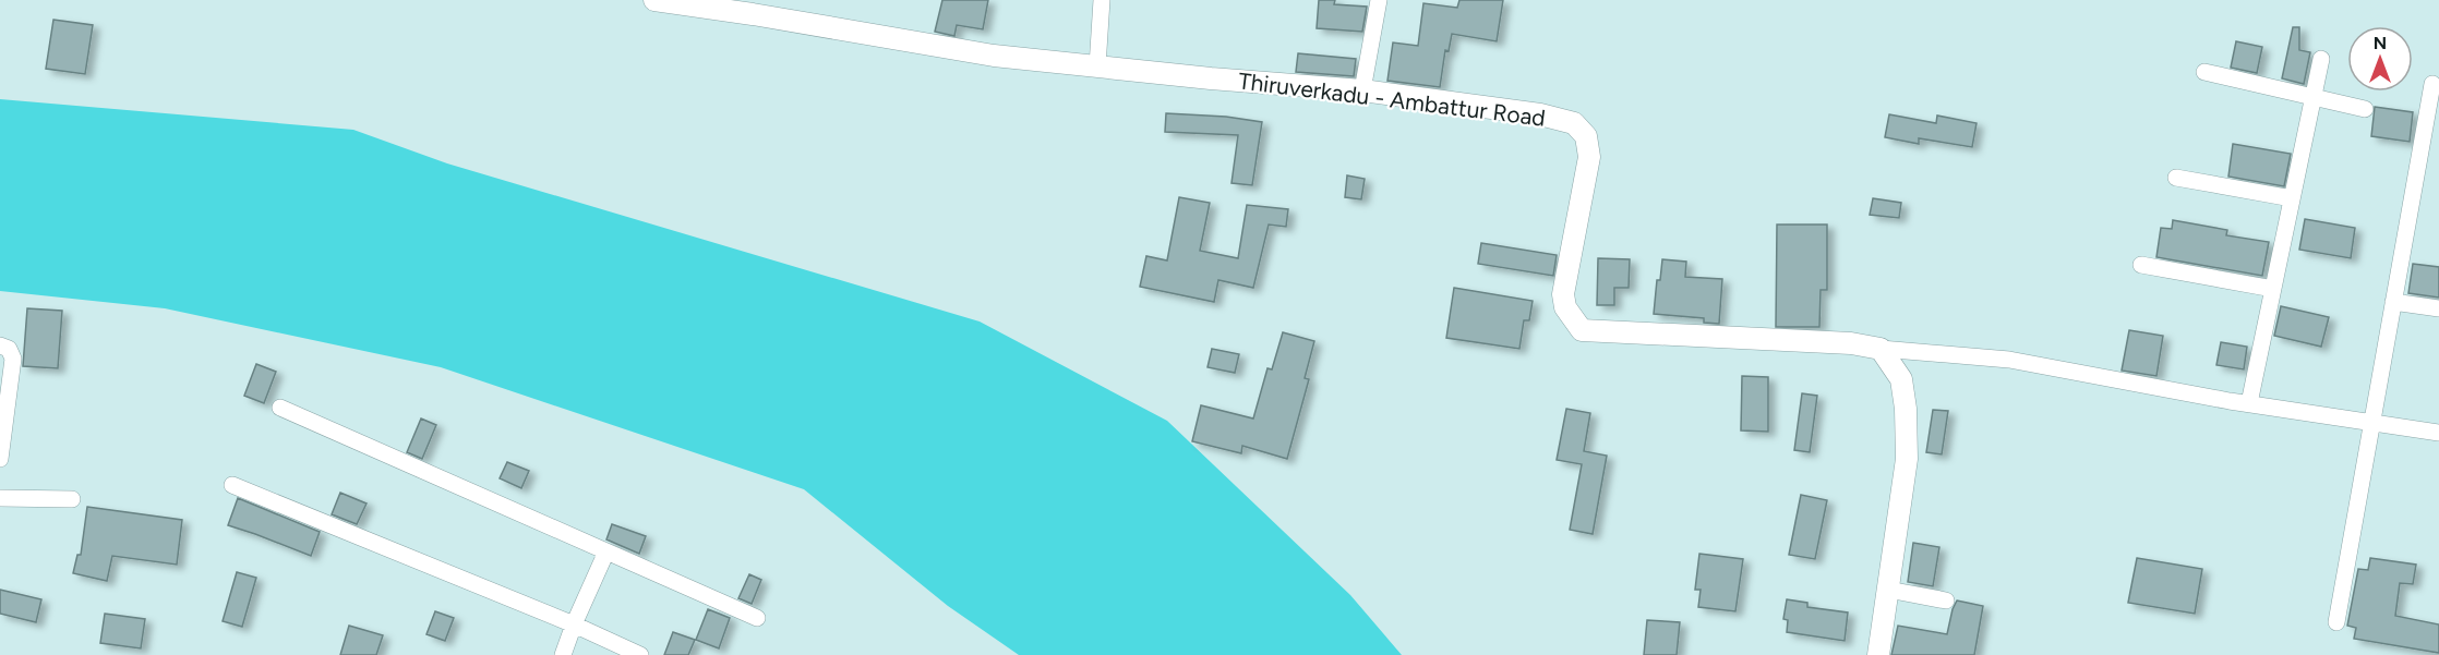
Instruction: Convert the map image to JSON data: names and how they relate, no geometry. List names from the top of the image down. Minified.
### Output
{"streets":{"main road":["Thiruverkadu - Ambattur Road"]},"north":"top"}
